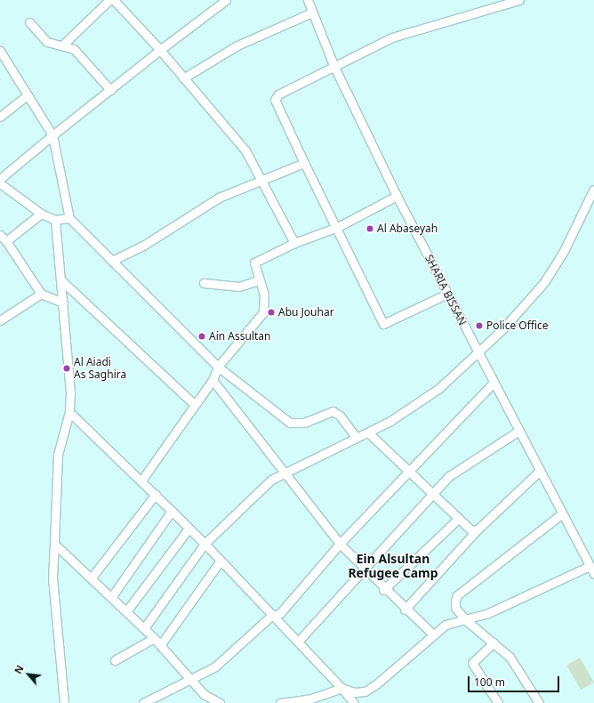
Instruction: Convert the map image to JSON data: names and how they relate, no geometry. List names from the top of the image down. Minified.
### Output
{"streets":{"street":["SHARIA BISSAN"]},"districts":["Ein Alsultan Refugee Camp"],"places":["Al Abaseyah","Abu Jouhar","Police Office","Ain Assultan","Al Aiadi As Saghira"],"scale_bar":"100 m","north":"top left"}
